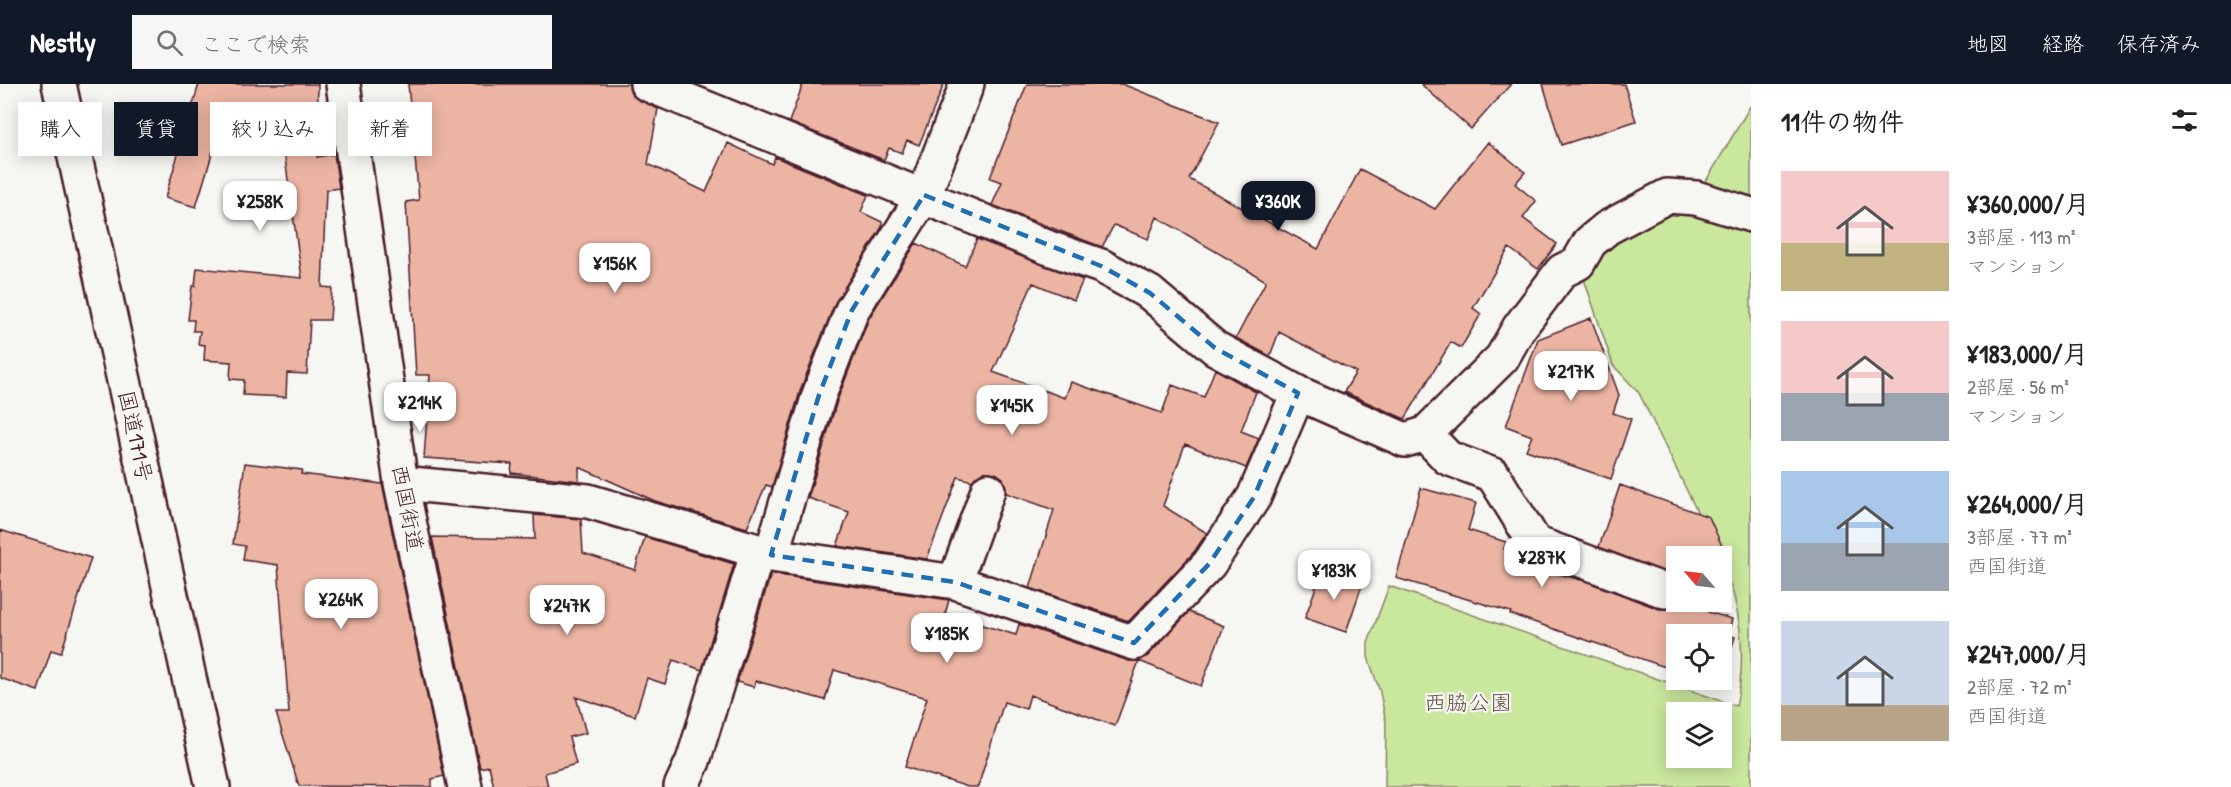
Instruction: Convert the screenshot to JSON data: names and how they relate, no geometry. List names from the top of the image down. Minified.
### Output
{"streets":{"main road":["国道171号","西国街道"]},"parks":["西脇公園"],"north":"top left","page":{"header":"Nestly","search":"ここで検索","nav":["地図","経路","保存済み"],"heading":"11件の物件","chip":["購入","賃貸","絞り込み","新着"],"list":[{"name":"¥360,000/月","note":"3部屋 · 113 m² · マンション"},{"name":"¥183,000/月","note":"2部屋 · 56 m² · マンション"},{"name":"¥264,000/月","note":"3部屋 · 77 m² · 西国街道"},{"name":"¥247,000/月","note":"2部屋 · 72 m² · 西国街道"}],"price":["¥258K","¥360K","¥156K","¥217K","¥214K","¥145K","¥287K","¥183K","¥264K","¥247K","¥185K"]}}
